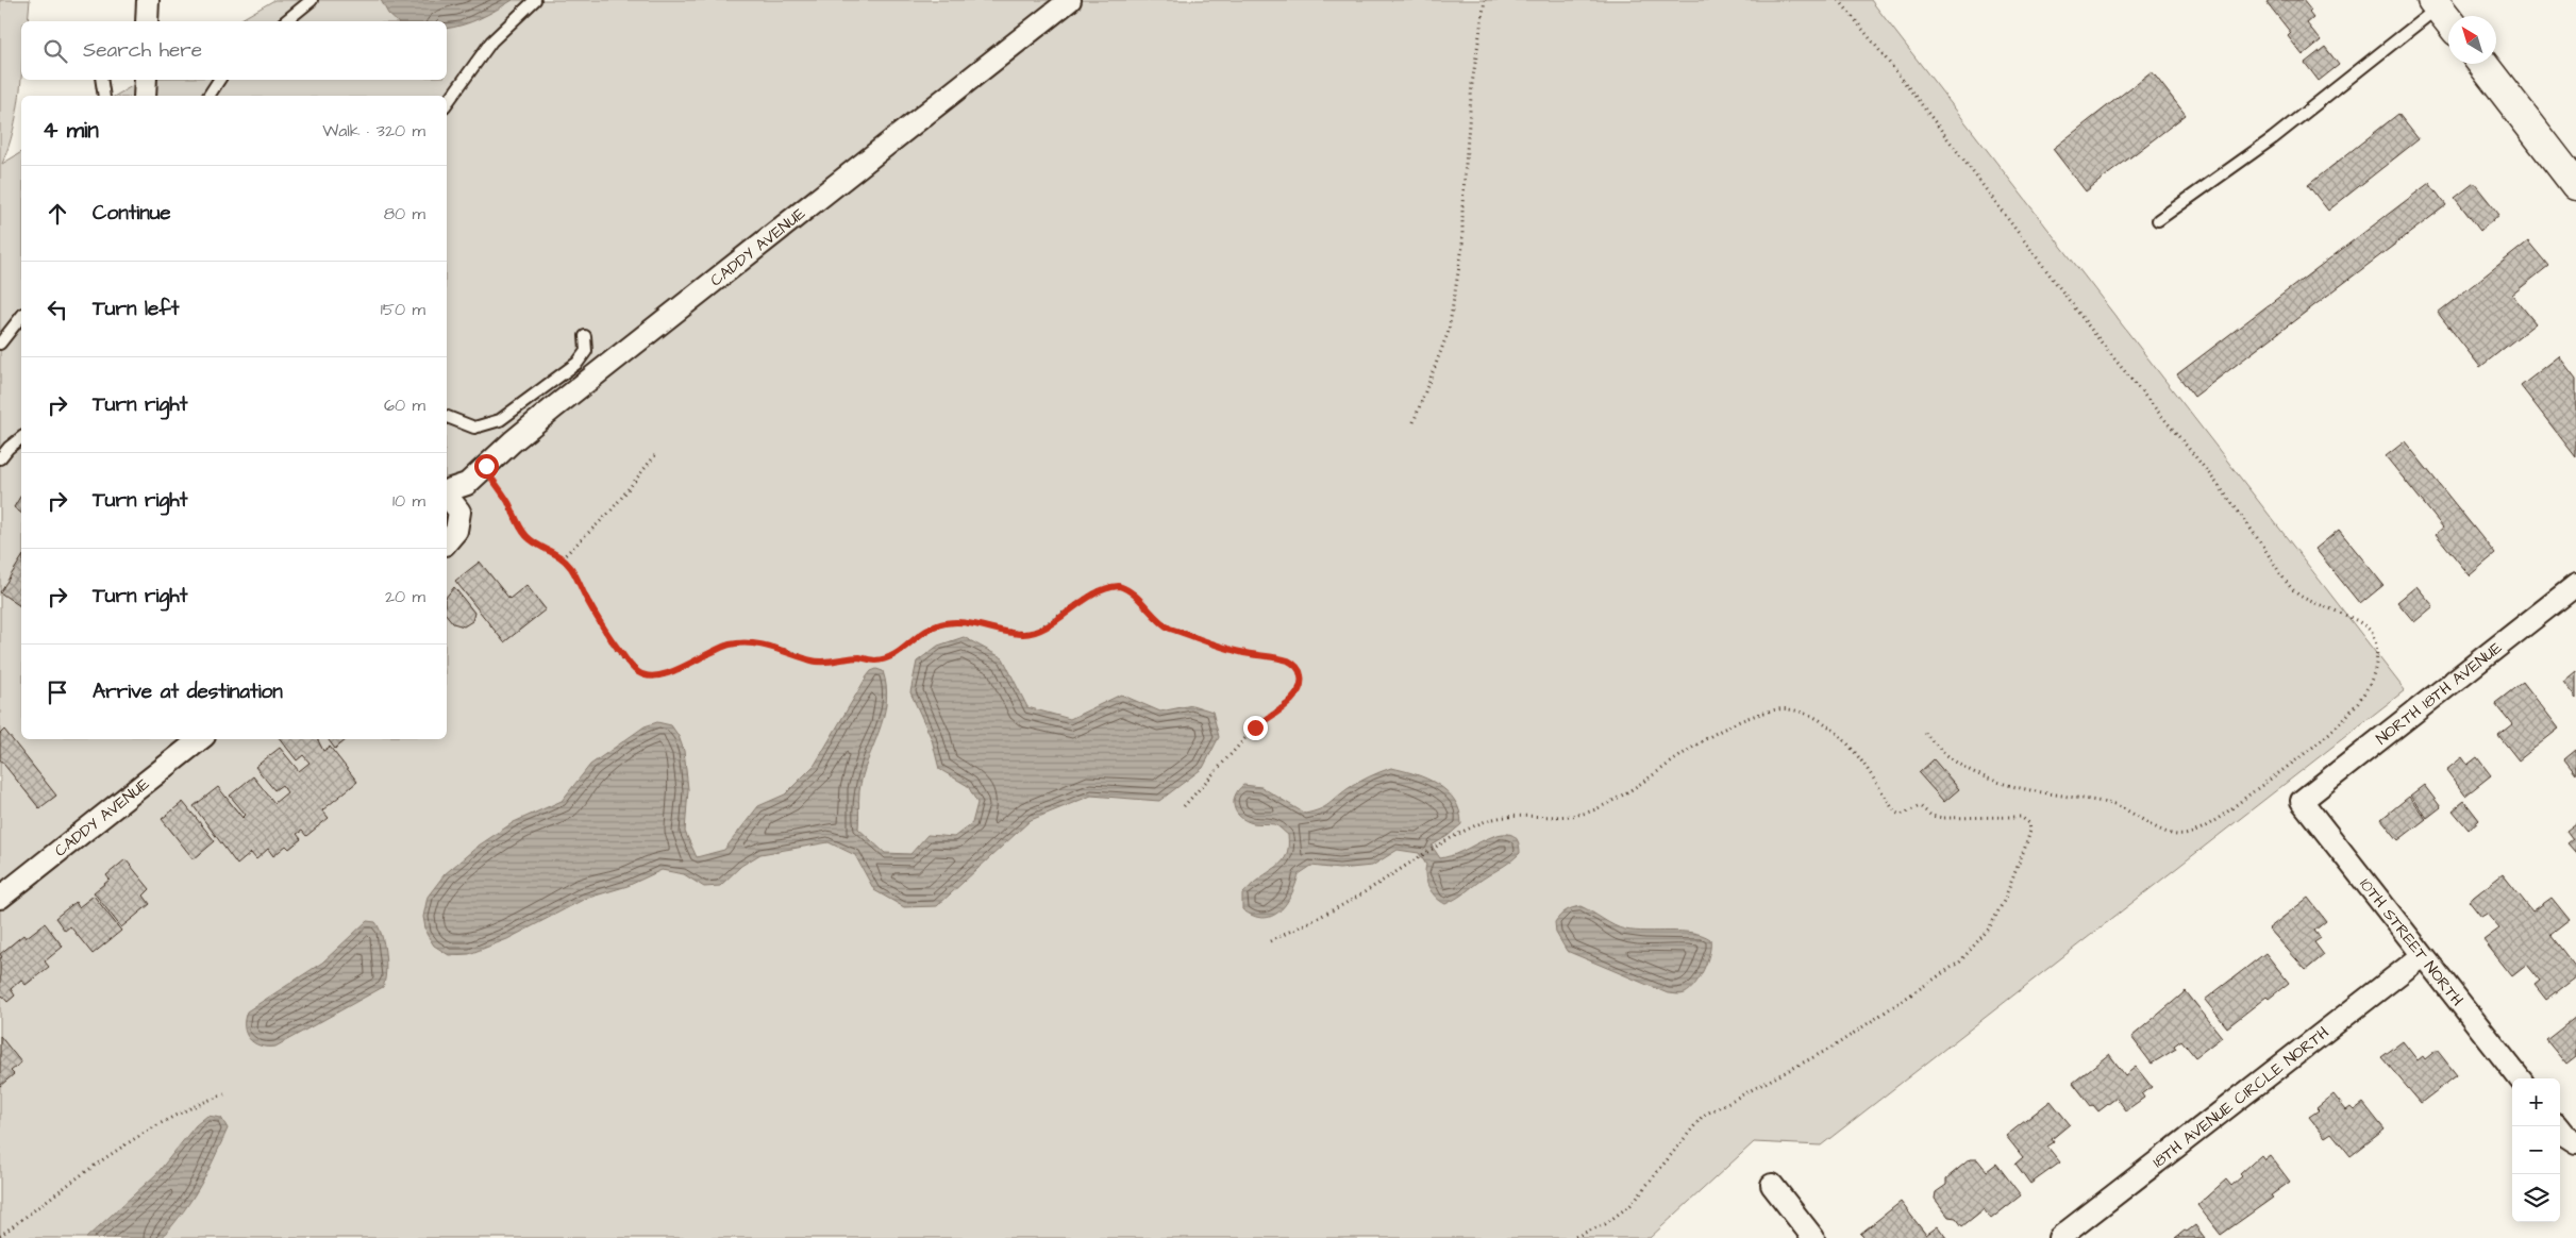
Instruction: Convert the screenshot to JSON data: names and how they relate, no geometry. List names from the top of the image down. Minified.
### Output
{"streets":{"street":["CADDY AVENUE","NORTH 18TH AVENUE","10TH STREET NORTH","18TH AVENUE CIRCLE NORTH"]},"crossings":[["NORTH 18TH AVENUE","10TH STREET NORTH"],["10TH STREET NORTH","18TH AVENUE CIRCLE NORTH"]],"north":"top left","page":{"search":"Search here","heading":["4 min","Walk · 320 m"],"list":[["Continue","80 m"],["Turn left","150 m"],["Turn right","60 m"],["Turn right","10 m"],["Turn right","20 m"],"Arrive at destination"],"map_buttons":["+","−"]}}
